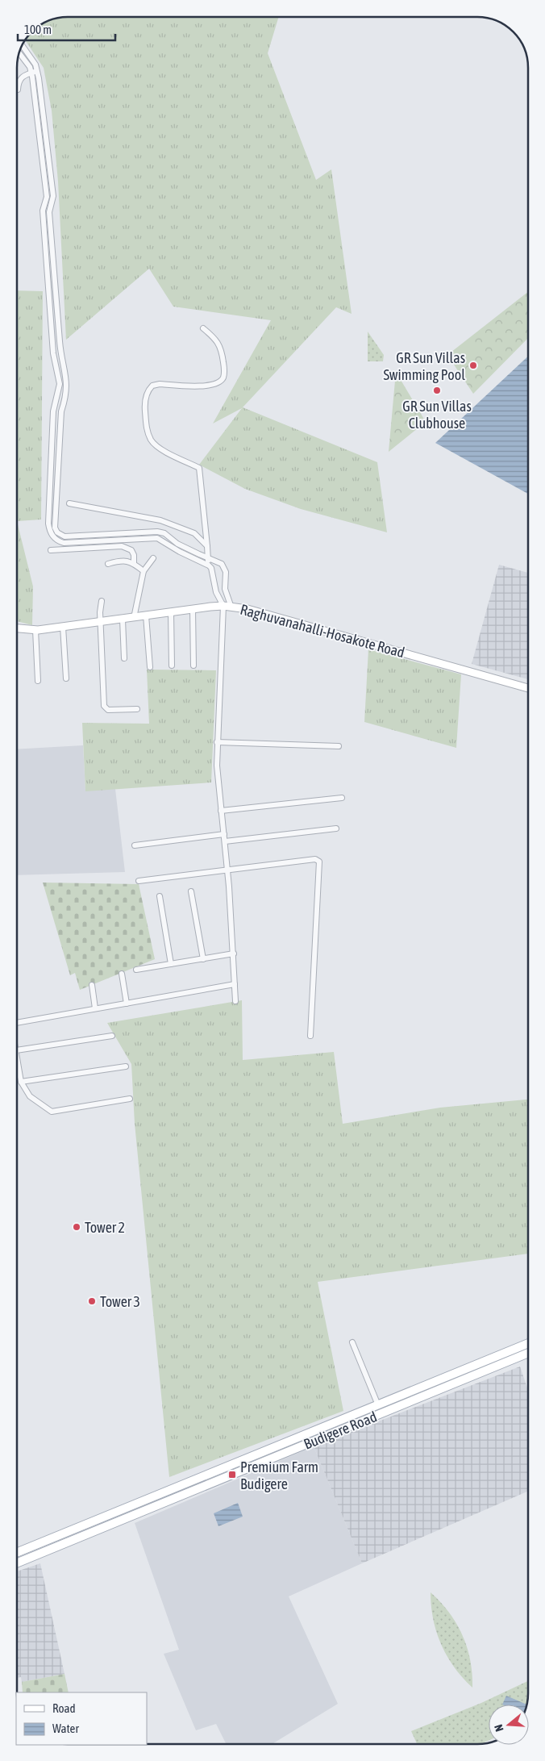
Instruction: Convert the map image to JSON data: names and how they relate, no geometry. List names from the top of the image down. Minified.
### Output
{"streets":{"main road":["Raghuvanahalli-Hosakote Road","Budigere Road"]},"places":{"other":["GR Sun Villas Swimming Pool","GR Sun Villas Clubhouse","Tower 2","Tower 3"],"transit":["Premium Farm Budigere"]},"legend":["Road","Water"],"scale_bar":"100 m","north":"left"}
